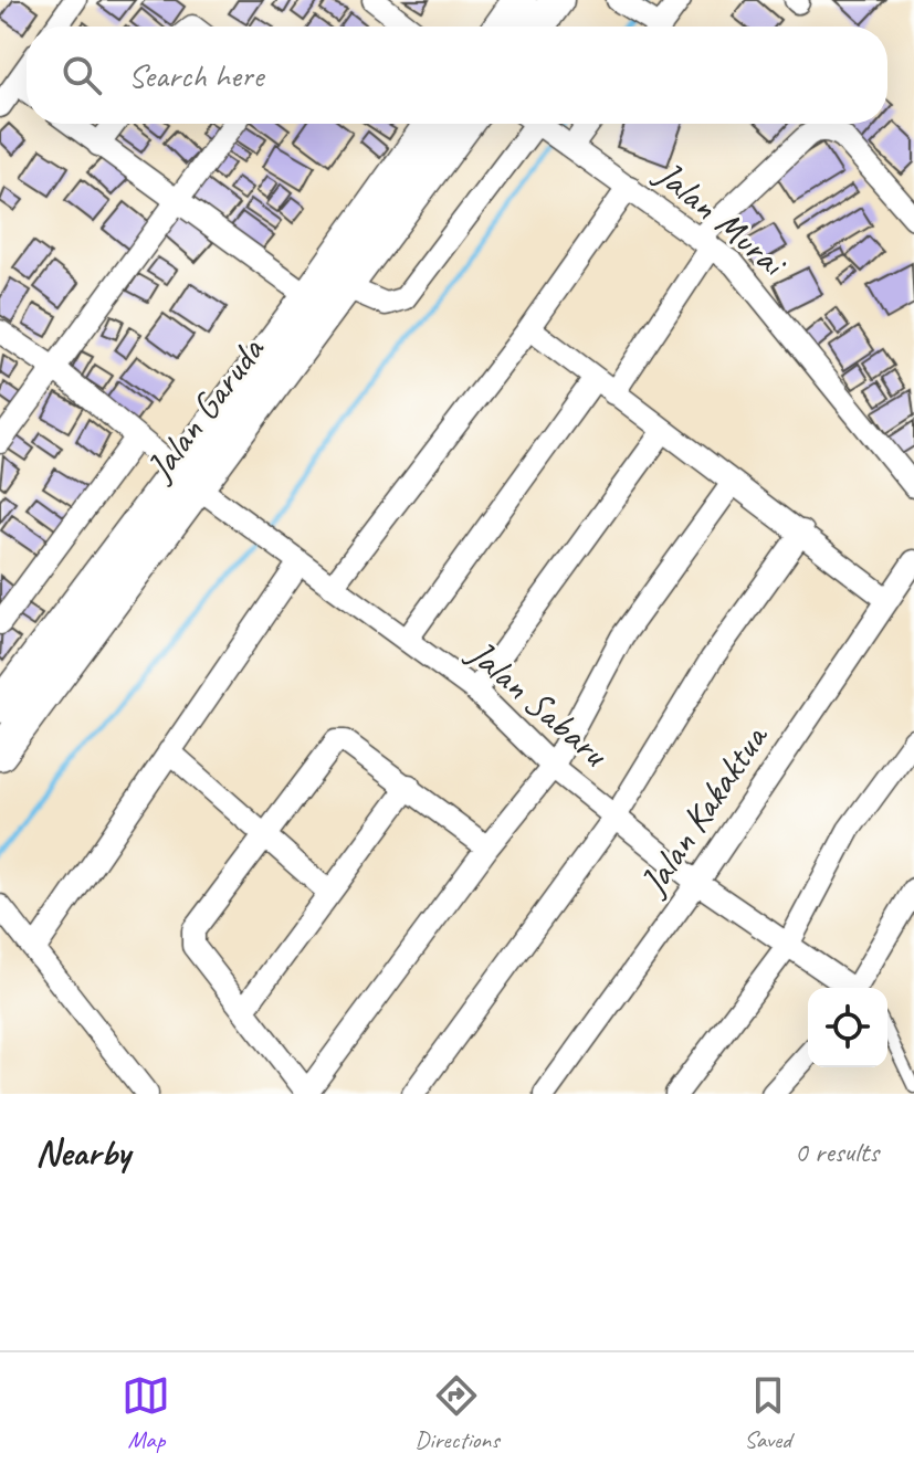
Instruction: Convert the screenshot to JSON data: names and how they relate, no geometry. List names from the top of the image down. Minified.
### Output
{"streets":{"main road":["Jalan Garuda"],"street":["Jalan Murai","Jalan Sabaru","Jalan Kakaktua"]},"crossings":[["Jalan Garuda","Jalan Sabaru"],["Jalan Sabaru","Jalan Kakaktua"]],"page":{"search":"Search here","heading":["Nearby","0 results"],"nav":["Map","Directions","Saved"]}}
